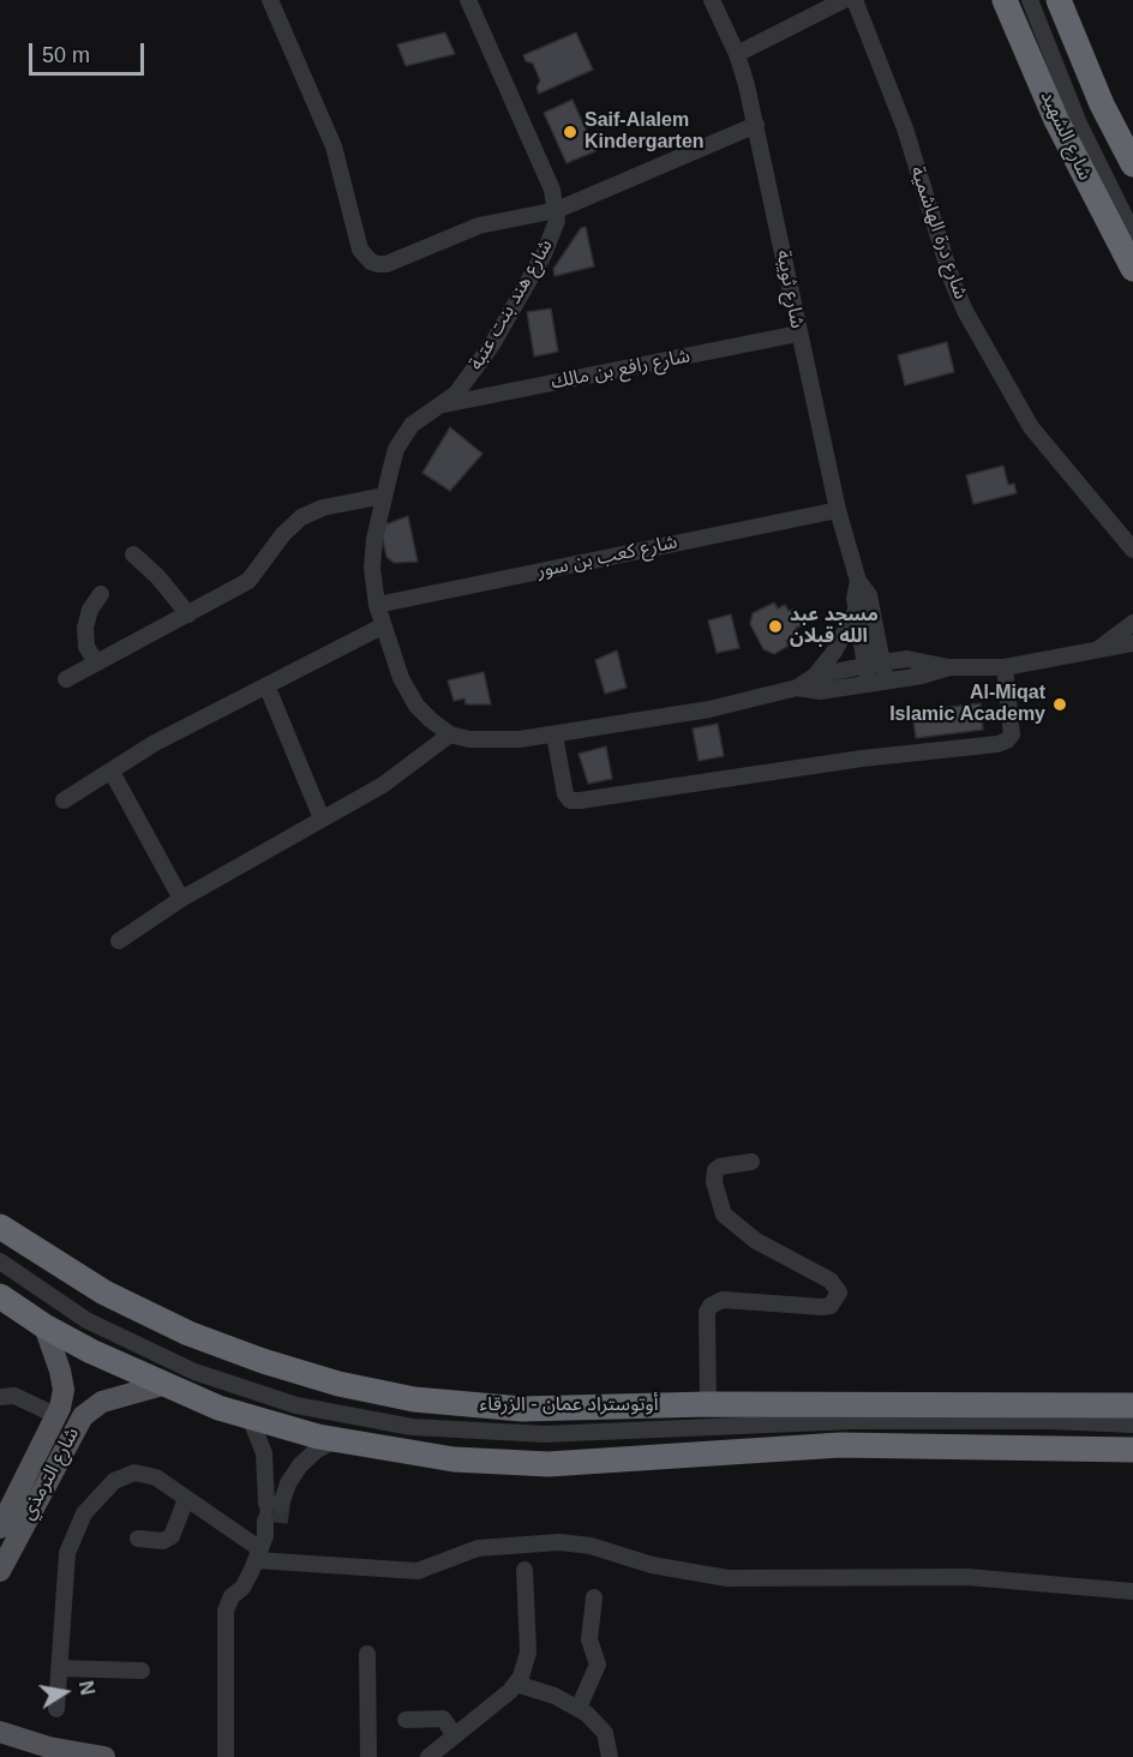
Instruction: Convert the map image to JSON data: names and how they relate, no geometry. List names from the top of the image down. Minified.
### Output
{"streets":{"highway":["شارع الشهيد","أوتوستراد عمان - الزرقاء"],"main road":["شارع الترمذي"],"street":["شارع درة الهاشمية","شارع ثويبة","شارع هند بنت عتبة","شارع رافع بن مالك","شارع كعب بن سور"]},"crossings":[["شارع ثويبة","شارع رافع بن مالك"],["شارع ثويبة","شارع كعب بن سور"],["شارع هند بنت عتبة","شارع رافع بن مالك"],["شارع هند بنت عتبة","شارع كعب بن سور"]],"places":["Saif-Alalem Kindergarten","مسجد عبد الله قبلان","Al-Miqat Islamic Academy"],"scale_bar":"50 m","north":"right"}
